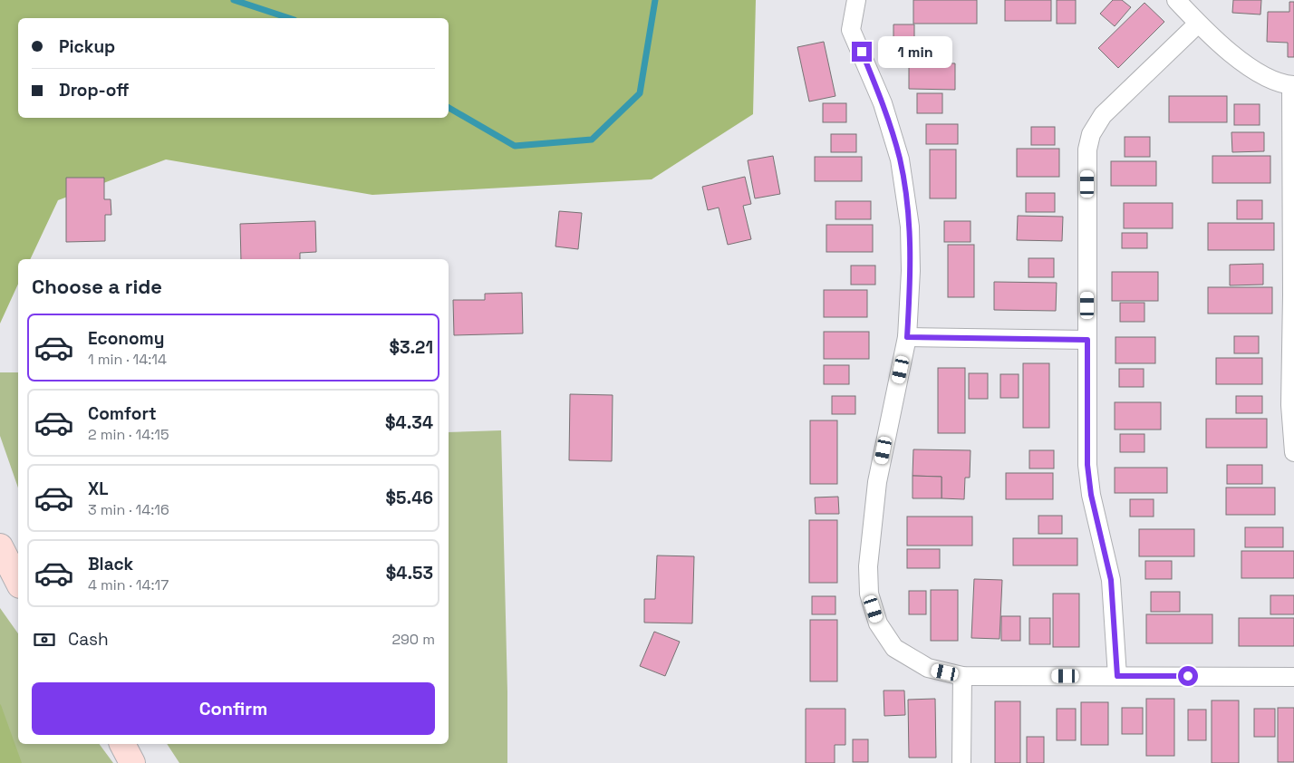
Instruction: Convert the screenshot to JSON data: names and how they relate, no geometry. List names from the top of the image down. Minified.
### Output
{"page":{"banner":["Pickup","Drop-off"],"bubble":"1 min","heading":"Choose a ride","list":[{"name":"Economy","note":"1 min · 14:14","value":"$3.21"},{"name":"Comfort","note":"2 min · 14:15","value":"$4.34"},{"name":"XL","note":"3 min · 14:16","value":"$5.46"},{"name":"Black","note":"4 min · 14:17","value":"$4.53"}],"pay":["Cash","290 m"],"buttons":"Confirm"}}
